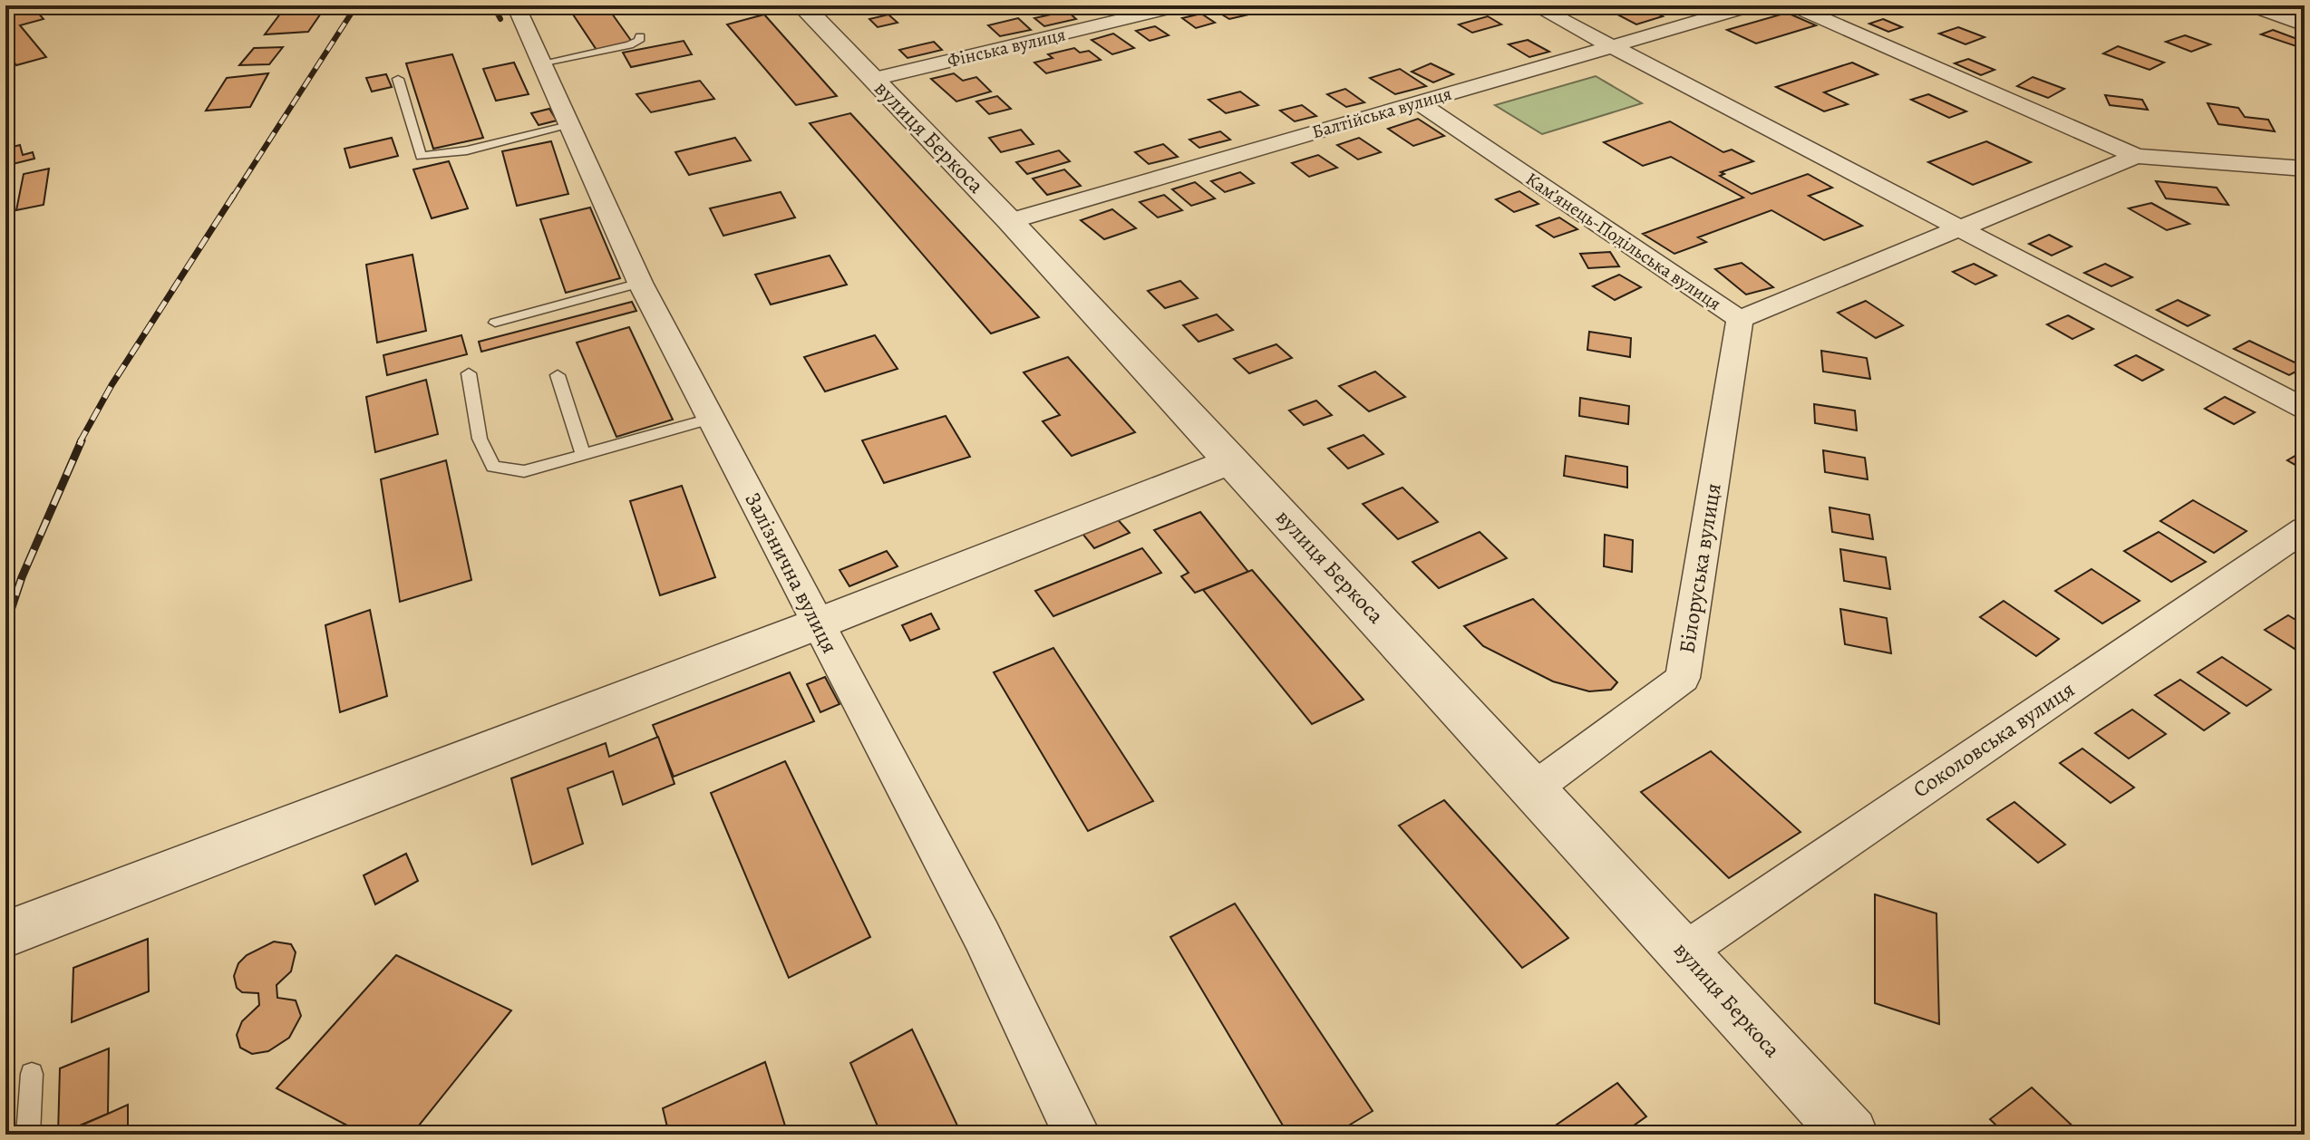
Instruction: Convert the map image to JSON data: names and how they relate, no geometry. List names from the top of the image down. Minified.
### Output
{"streets":{"street":["Фінська вулиця","Балтійська вулиця","вулиця Беркоса","Кам’янець-Подільська вулиця","Білоруська вулиця","Залізнична вулиця","Соколовська вулиця"]},"crossings":[["Фінська вулиця","вулиця Беркоса"],["Балтійська вулиця","вулиця Беркоса"],["Балтійська вулиця","Кам’янець-Подільська вулиця"],["вулиця Беркоса","Білоруська вулиця"],["вулиця Беркоса","Соколовська вулиця"],["Кам’янець-Подільська вулиця","Білоруська вулиця"]]}
